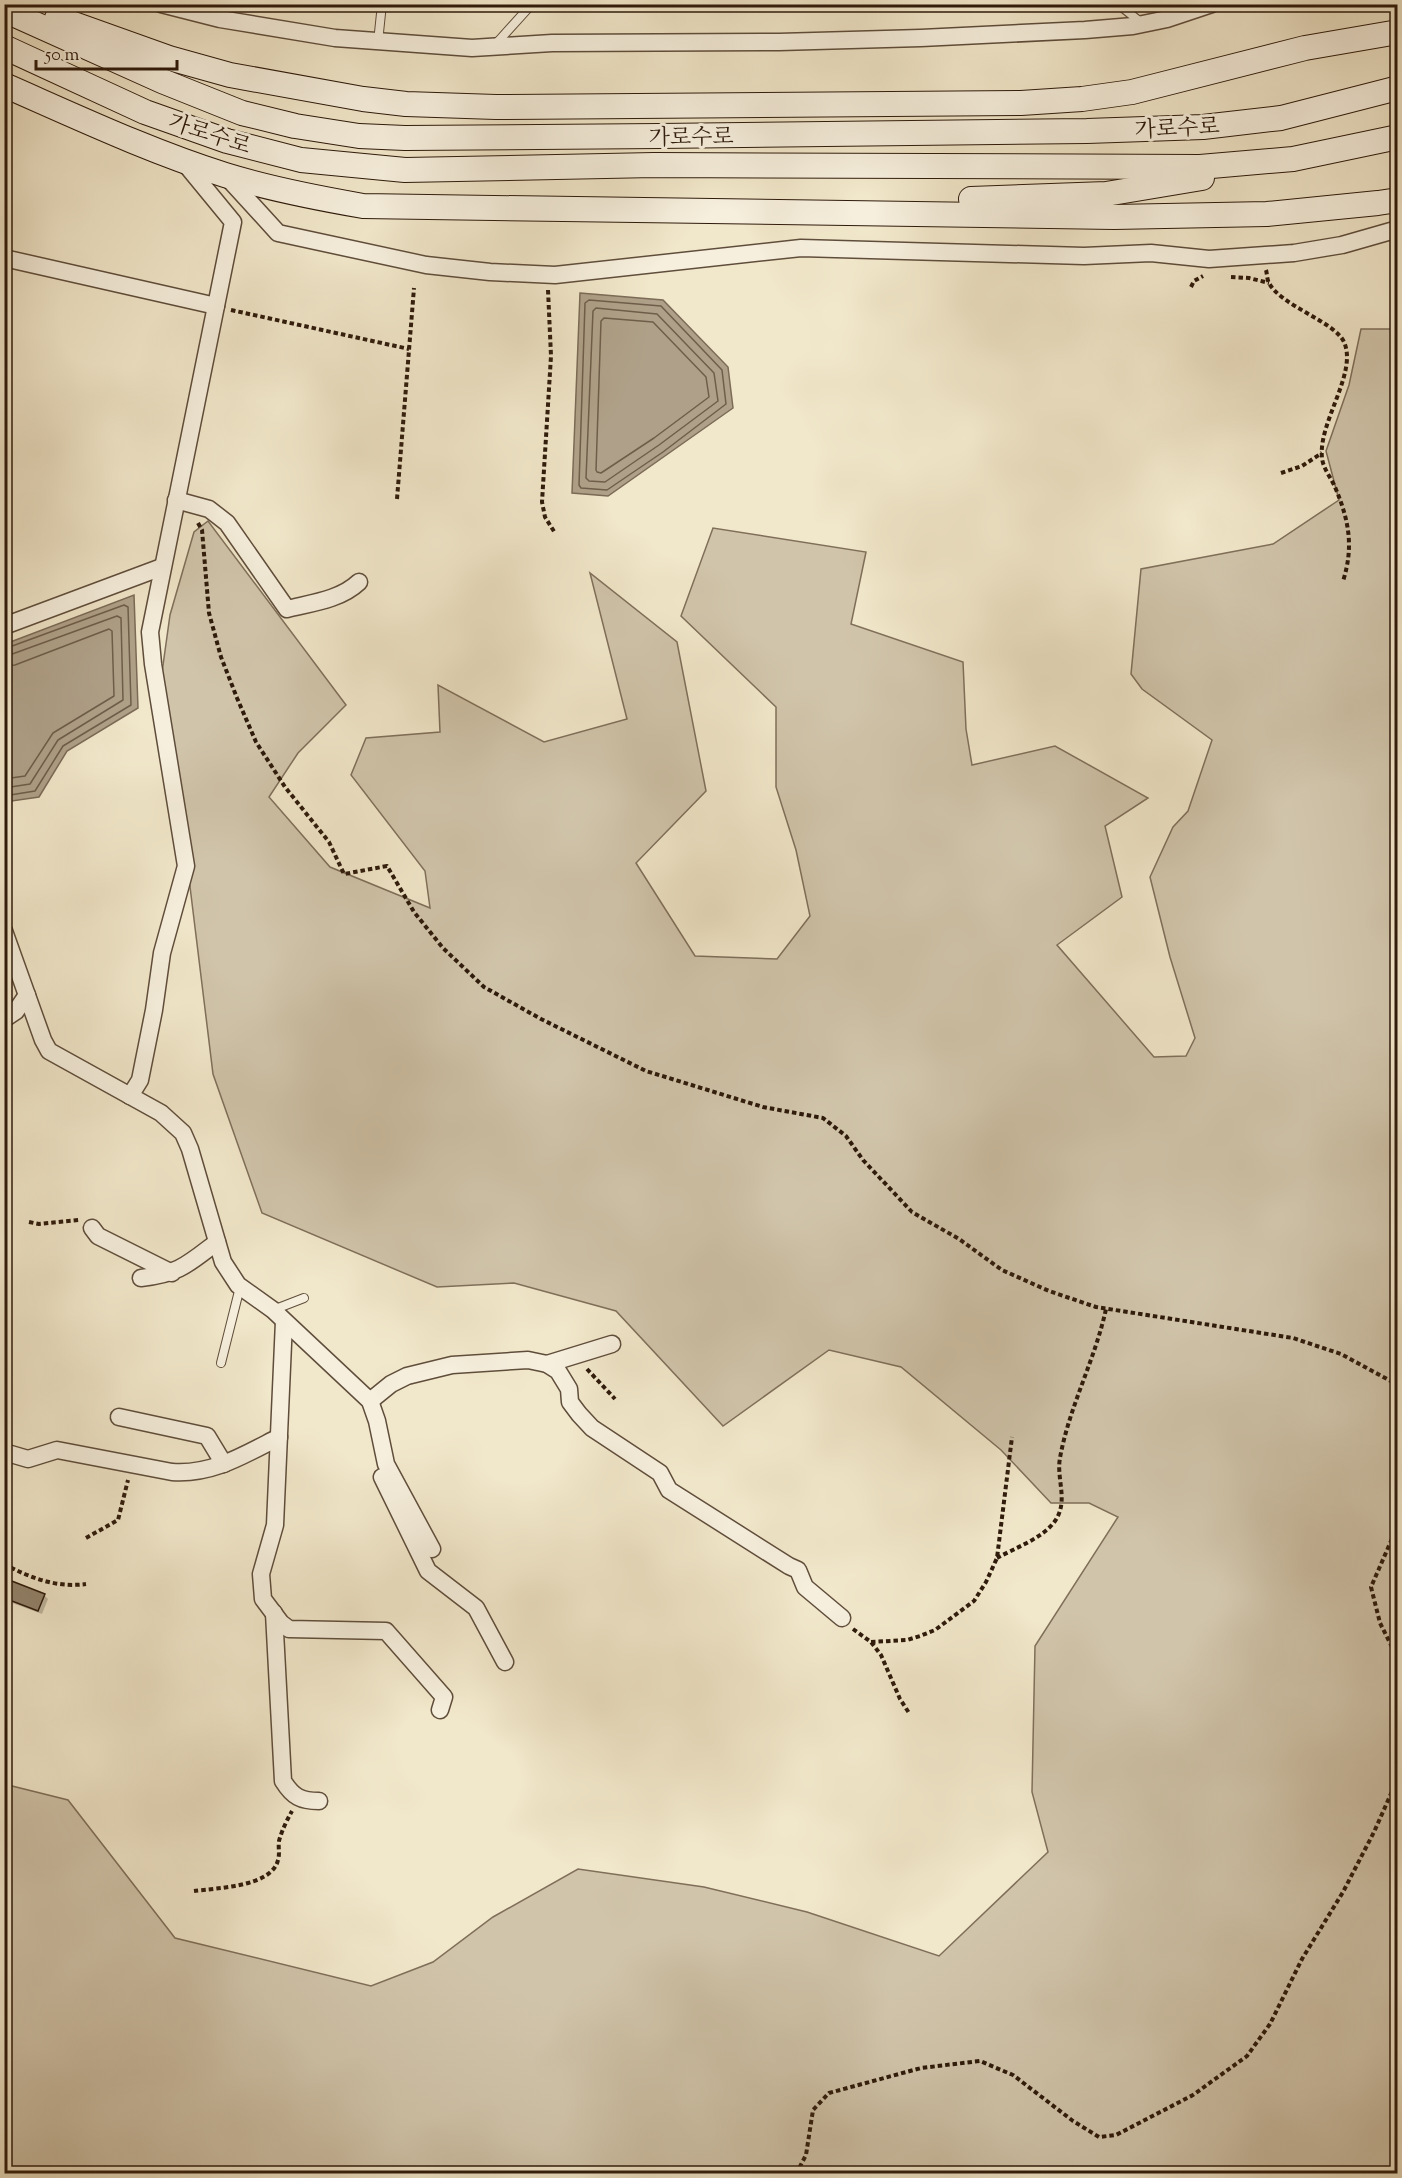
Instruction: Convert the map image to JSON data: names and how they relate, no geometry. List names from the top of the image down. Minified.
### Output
{"streets":{"main road":["가로수로"]},"scale_bar":"50 m"}
